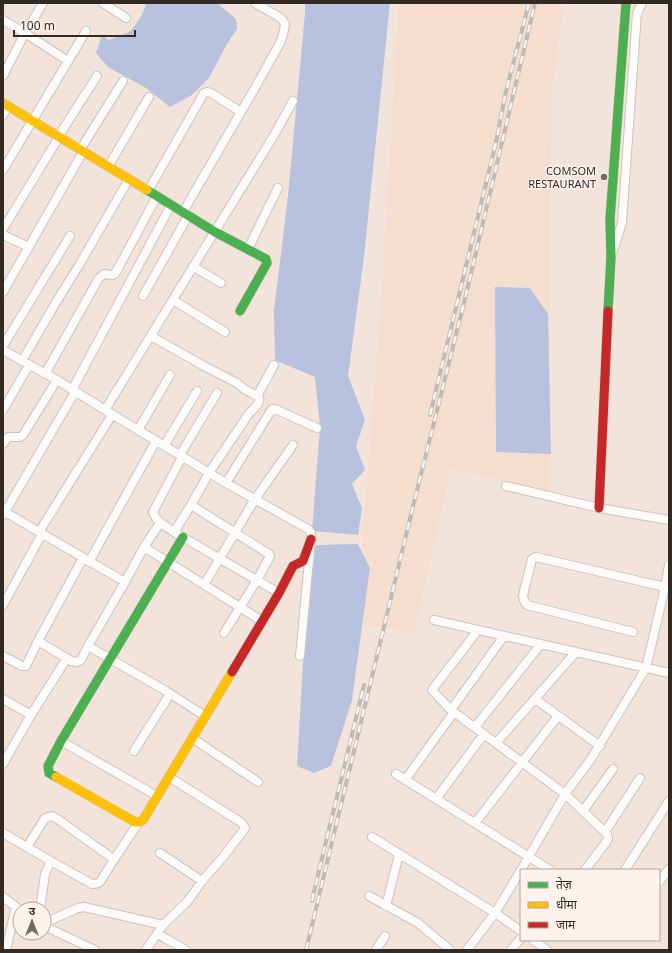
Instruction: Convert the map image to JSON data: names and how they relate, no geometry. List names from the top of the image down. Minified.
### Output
{"places":["COMSOM RESTAURANT"],"legend":["तेज़","धीमा","जाम"],"scale_bar":"100 m","north":"top"}
